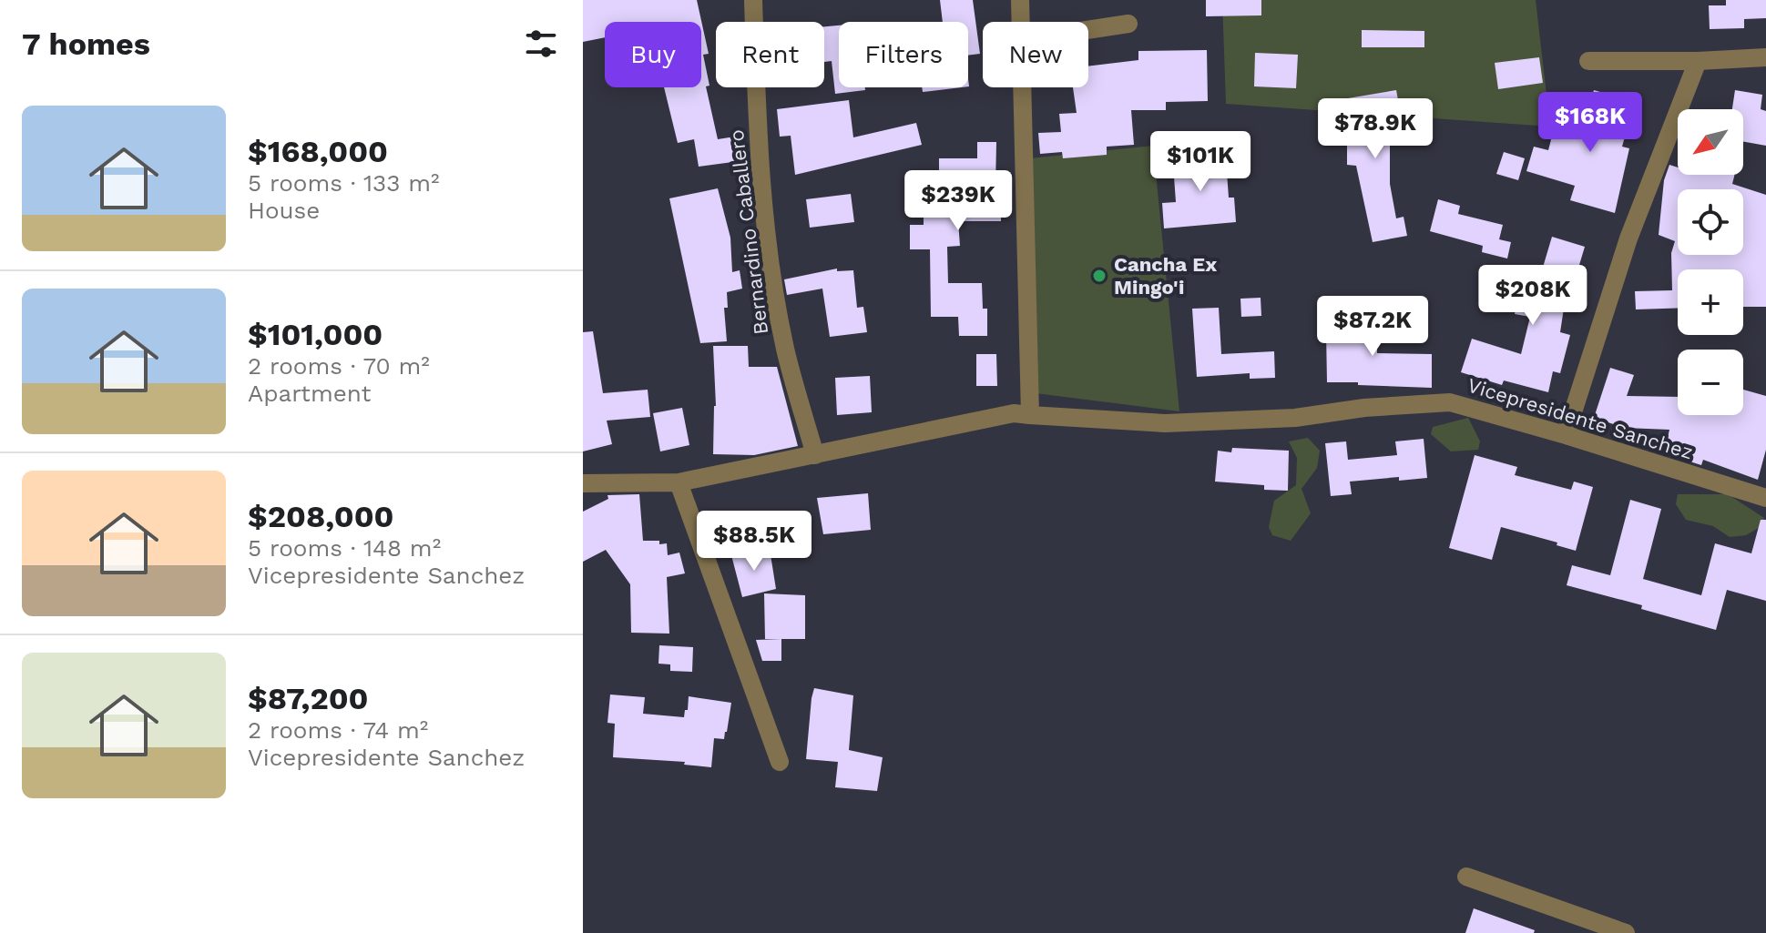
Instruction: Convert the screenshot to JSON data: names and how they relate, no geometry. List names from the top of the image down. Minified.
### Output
{"streets":{"street":["Bernardino Caballero","Vicepresidente Sanchez"]},"crossings":[["Bernardino Caballero","Vicepresidente Sanchez"]],"places":["Cancha Ex Mingo'i"],"north":"bottom left","page":{"heading":"7 homes","chip":["Buy","Rent","Filters","New"],"list":[{"name":"$168,000","note":"5 rooms · 133 m² · House"},{"name":"$101,000","note":"2 rooms · 70 m² · Apartment"},{"name":"$208,000","note":"5 rooms · 148 m² · Vicepresidente Sanchez"},{"name":"$87,200","note":"2 rooms · 74 m² · Vicepresidente Sanchez"}],"price":["$168K","$78.9K","$101K","$239K","$208K","$87.2K","$88.5K"],"map_buttons":["+","−"]}}
